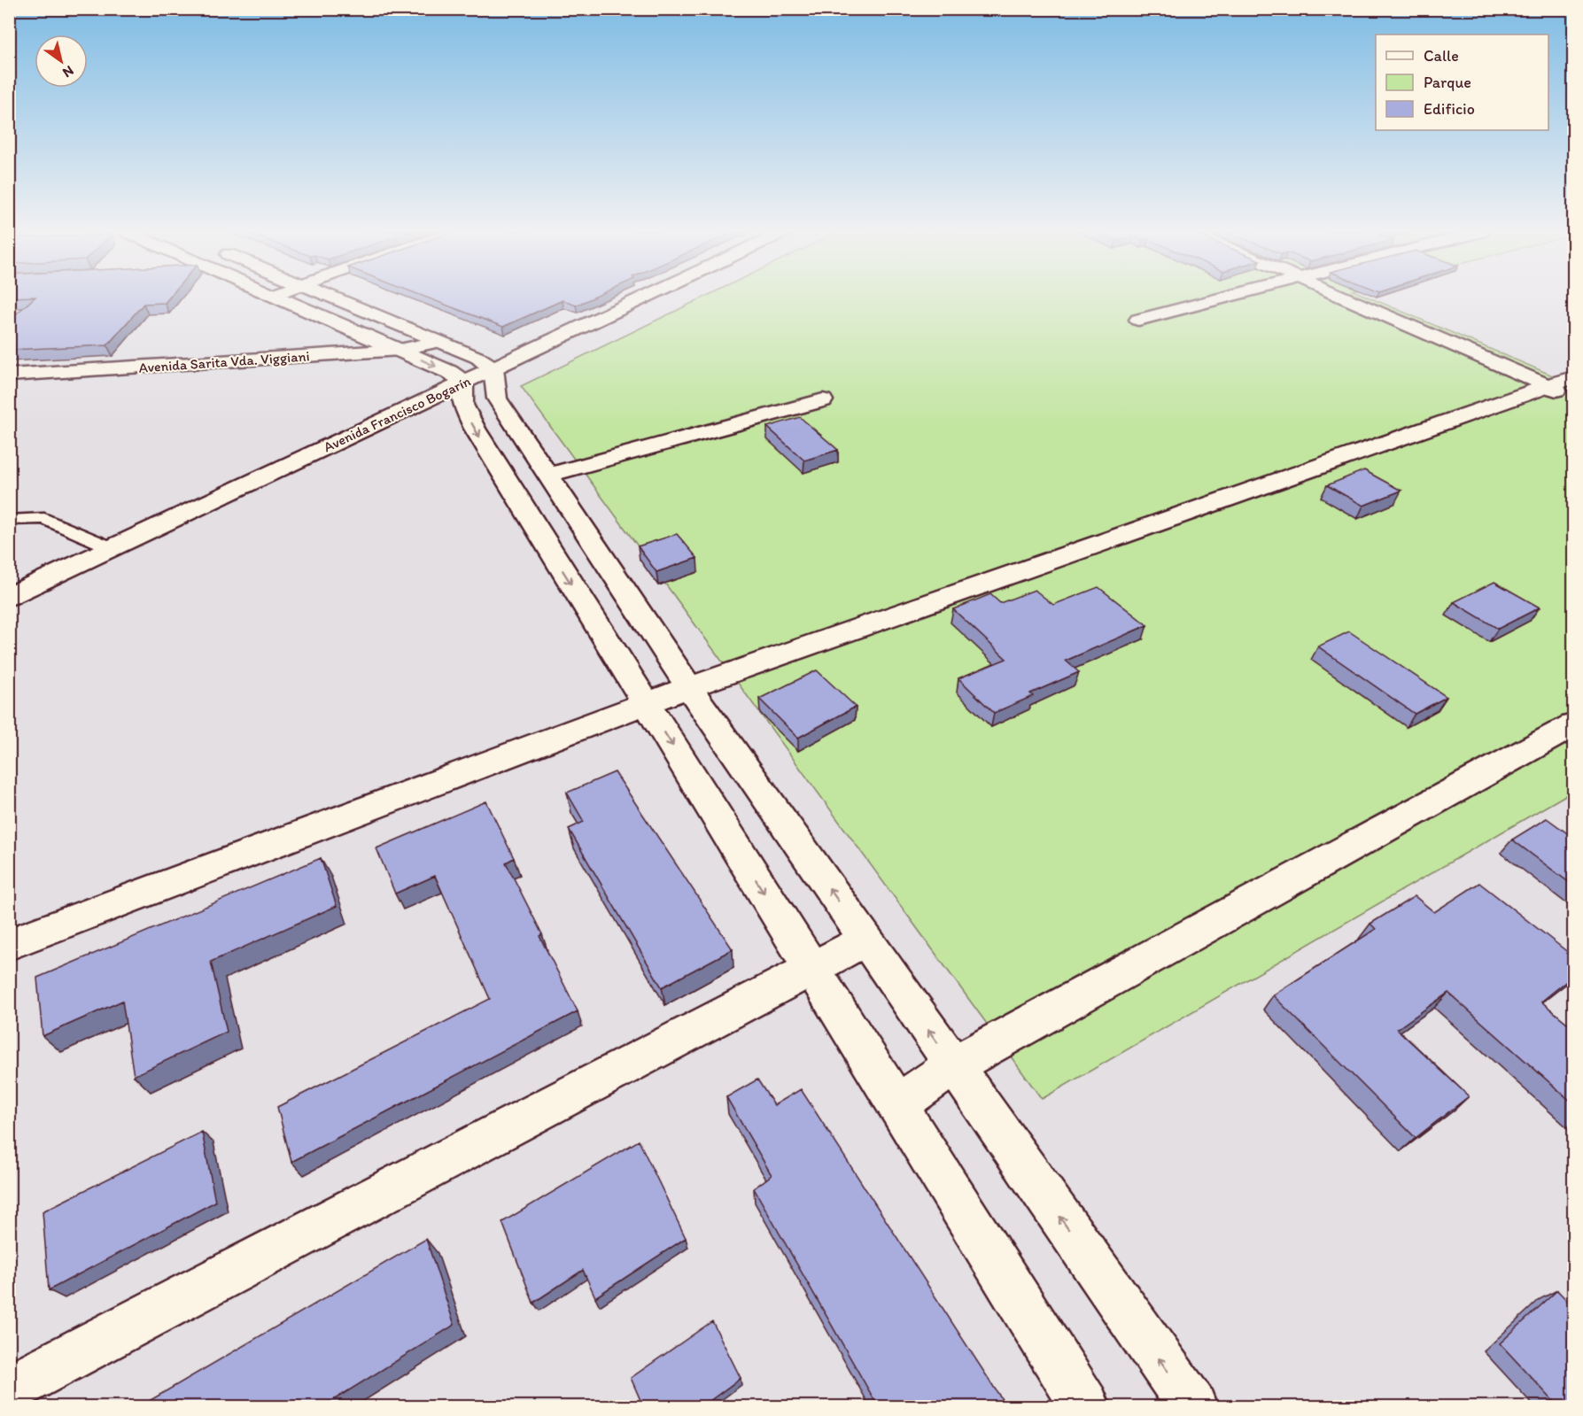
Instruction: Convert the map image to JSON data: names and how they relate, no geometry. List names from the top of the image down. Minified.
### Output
{"streets":{"street":["Avenida Sarita Vda. Viggiani","Avenida Francisco Bogarín"]},"legend":["Calle","Parque","Edificio"],"north":"bottom right"}
